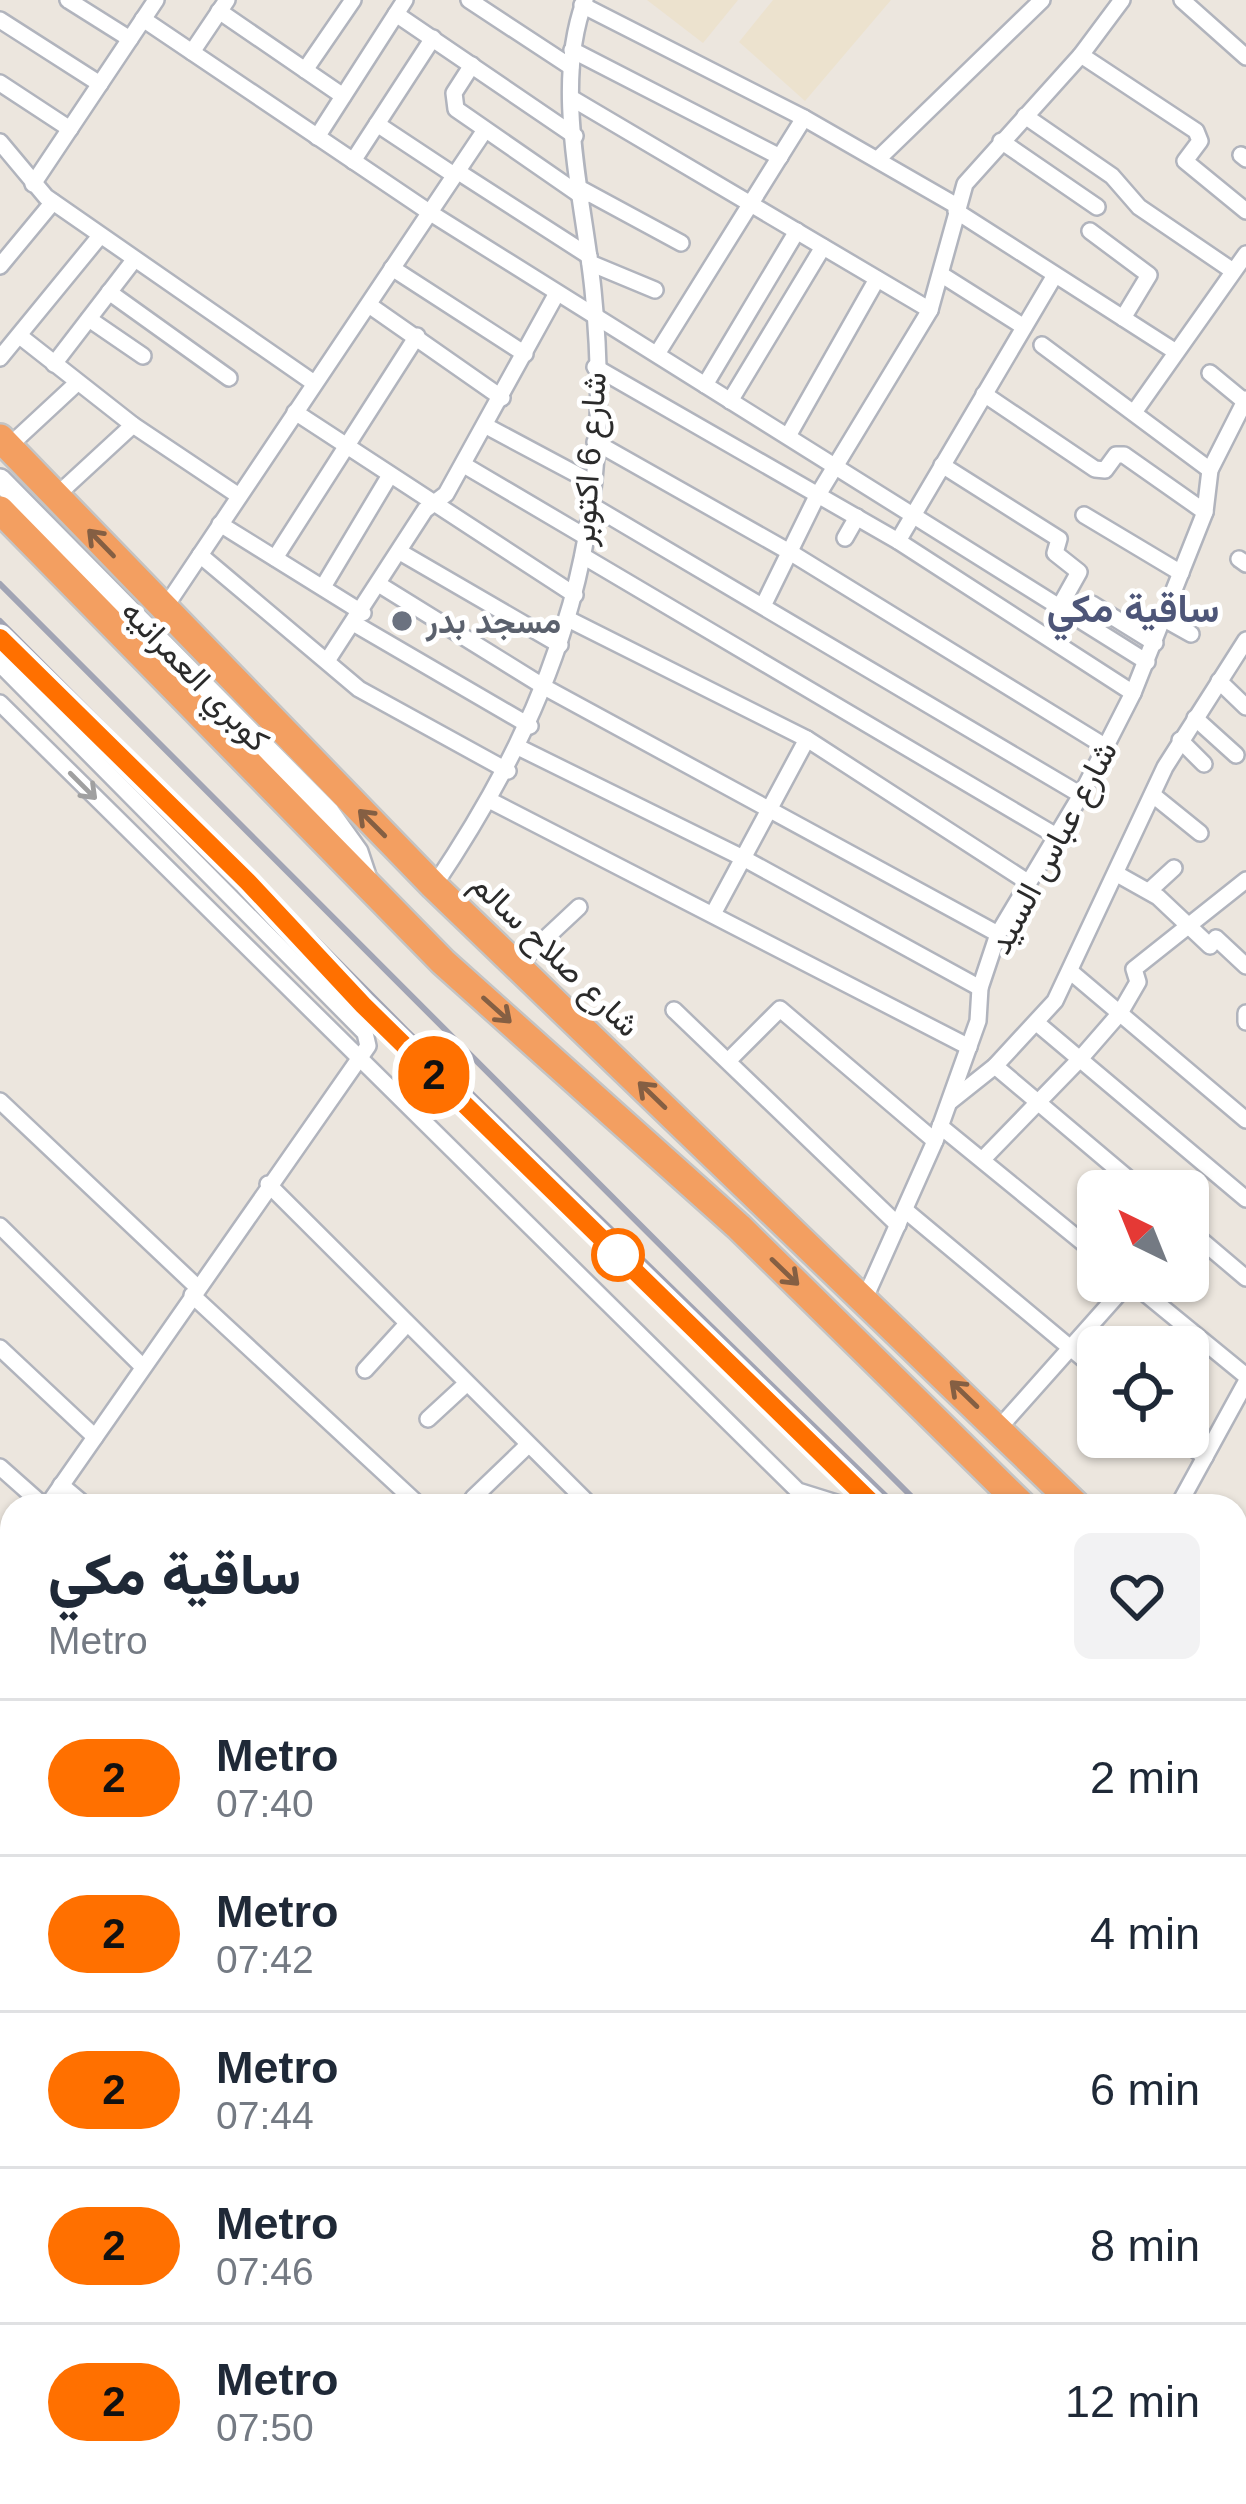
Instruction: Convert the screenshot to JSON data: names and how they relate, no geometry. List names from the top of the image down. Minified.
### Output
{"streets":{"highway":["شارع صلاح سالم"],"street":["شارع 6 اكتوبر","كوبري العمرانيه","شارع عباس السيد"]},"crossings":[["شارع 6 اكتوبر","شارع صلاح سالم"],["شارع عباس السيد","شارع صلاح سالم"]],"districts":["ساقية مكي"],"places":["مسجد بدر"],"lines":["metro line 2"],"north":"top left","page":{"on_map":"2","heading":["ساقية مكي","Metro"],"list":[{"mark":"2","name":"Metro","note":"07:40","value":"2 min"},{"mark":"2","name":"Metro","note":"07:42","value":"4 min"},{"mark":"2","name":"Metro","note":"07:44","value":"6 min"},{"mark":"2","name":"Metro","note":"07:46","value":"8 min"},{"mark":"2","name":"Metro","note":"07:50","value":"12 min"}]}}
